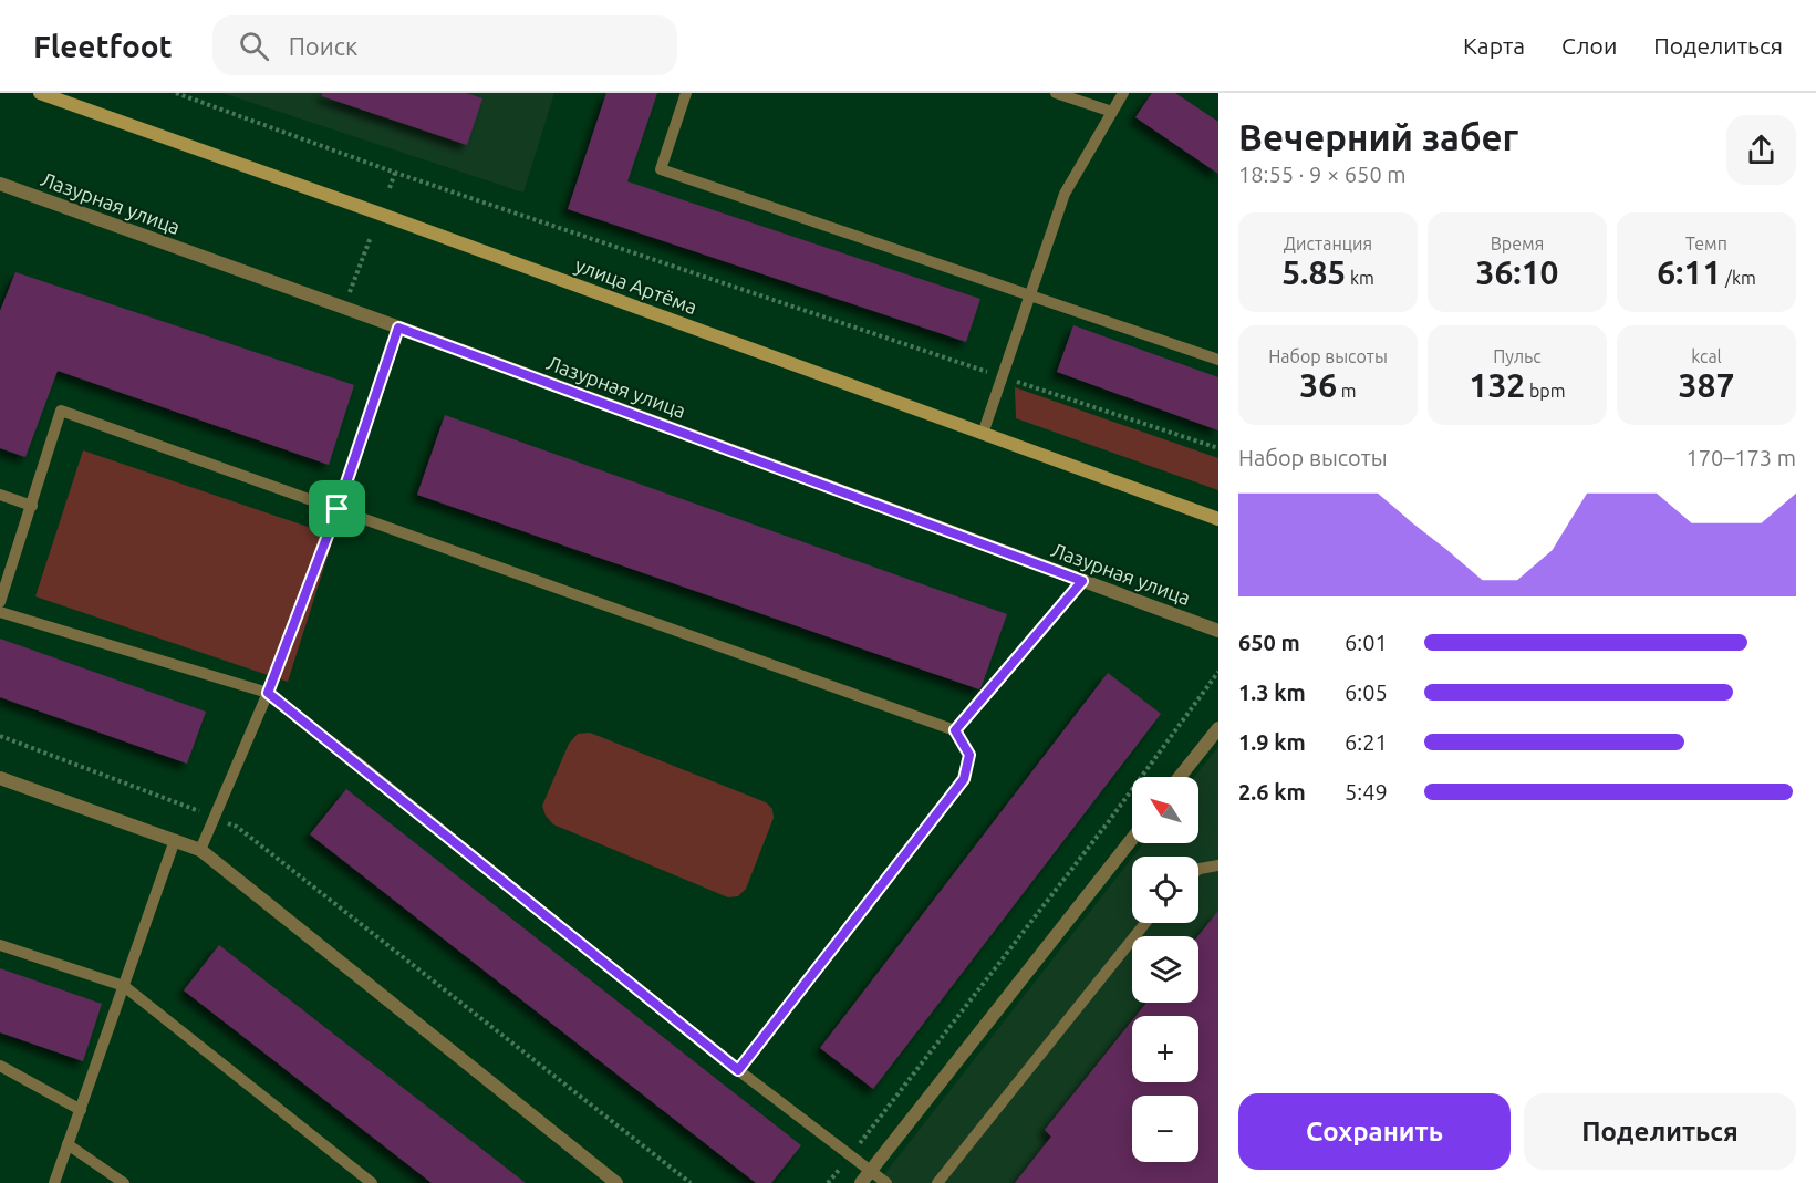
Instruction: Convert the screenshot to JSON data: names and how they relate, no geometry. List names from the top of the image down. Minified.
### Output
{"streets":{"main road":["улица Артёма"],"street":["Лазурная улица"]},"north":"top left","page":{"header":"Fleetfoot","search":"Поиск","nav":["Карта","Слои","Поделиться"],"heading":["Вечерний забег","18:55 · 9 × 650 m"],"stats":[["Дистанция","5.85 km"],["Время","36:10"],["Темп","6:11 /km"],["Набор высоты","36 m"],["Пульс","132 bpm"],["kcal","387"]],"chart":["Набор высоты","170–173 m"],"list":[{"name":"650 m","note":"6:01"},{"name":"1.3 km","note":"6:05"},{"name":"1.9 km","note":"6:21"},{"name":"2.6 km","note":"5:49"}],"map_buttons":["+","−"],"buttons":["Сохранить","Поделиться"]}}
